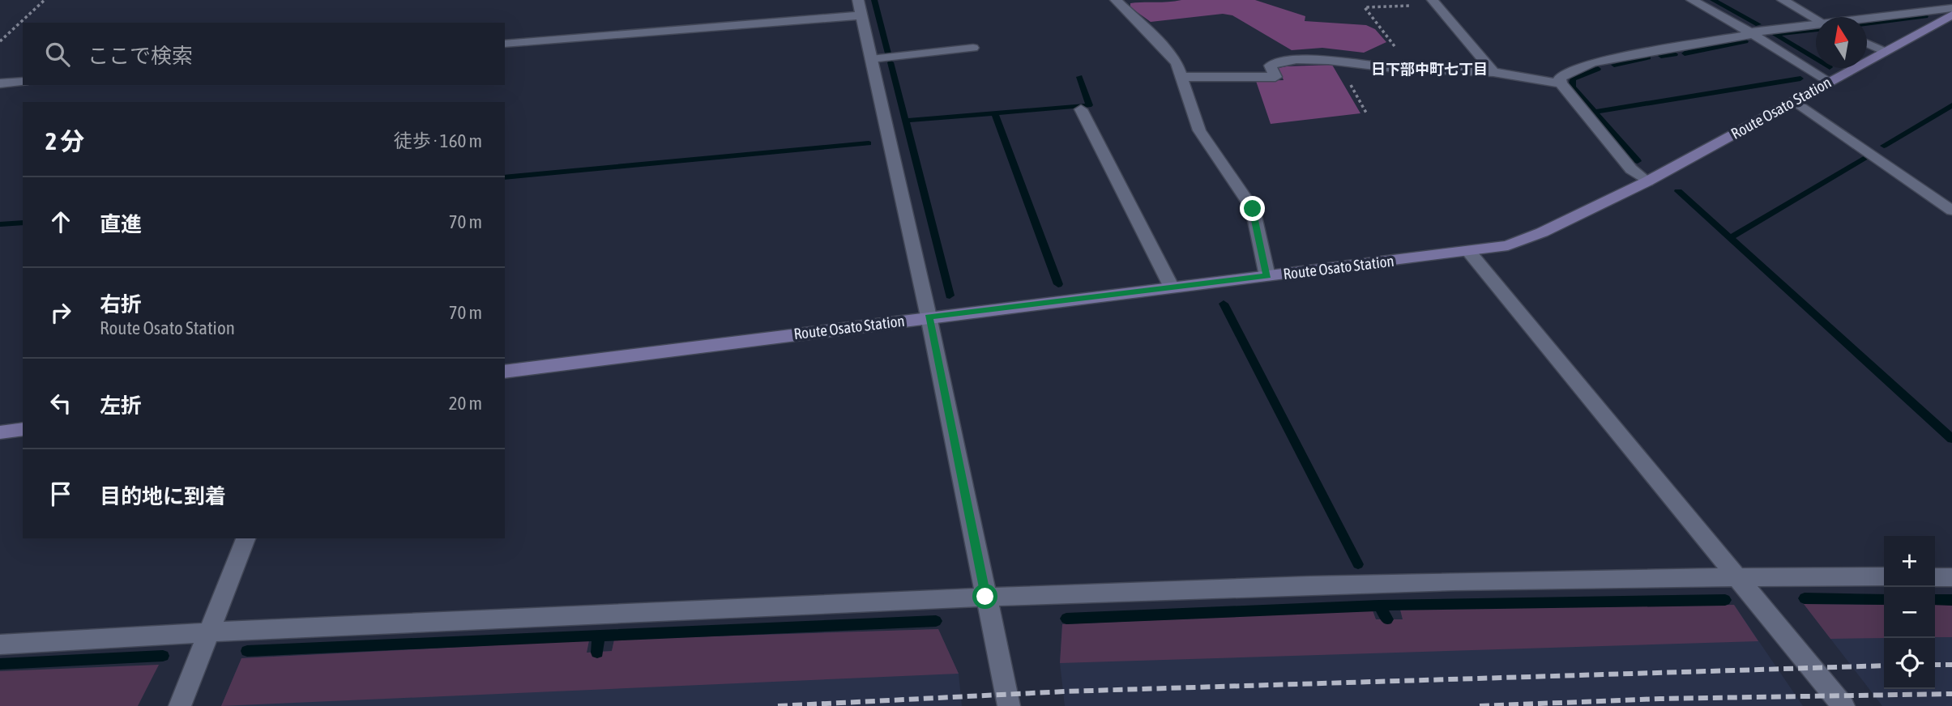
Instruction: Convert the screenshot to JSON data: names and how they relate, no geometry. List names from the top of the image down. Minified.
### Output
{"streets":{"main road":["Route Osato Station"]},"districts":["日下部中町七丁目"],"north":"top","page":{"search":"ここで検索","heading":["2 分","徒歩 · 160 m"],"list":[["直進","70 m"],["右折","Route Osato Station","70 m"],["左折","20 m"],"目的地に到着"],"map_buttons":["+","−"]}}
